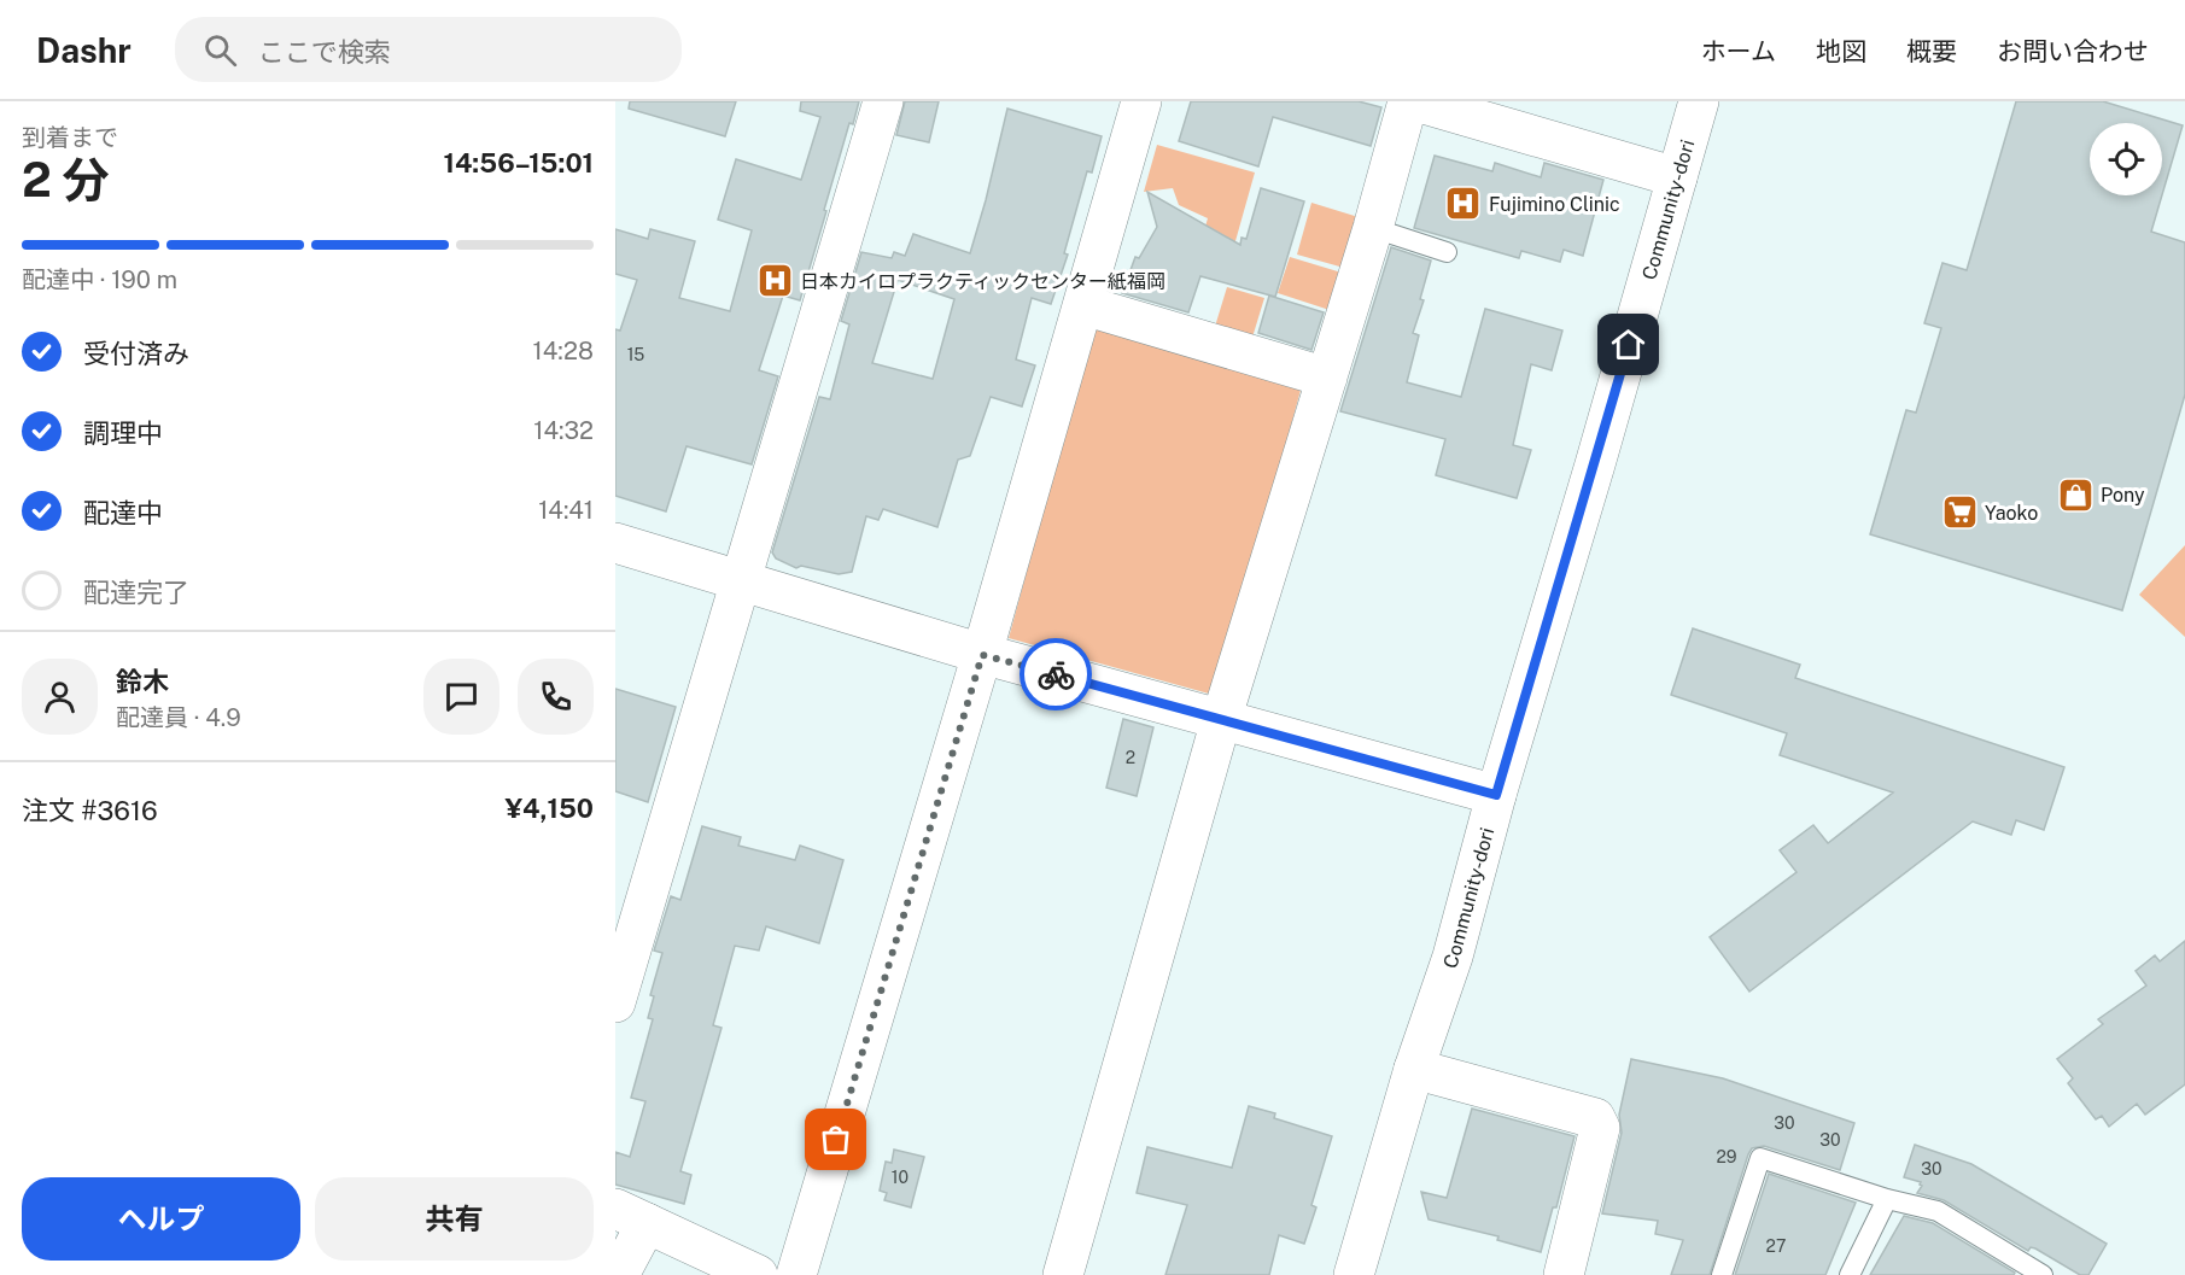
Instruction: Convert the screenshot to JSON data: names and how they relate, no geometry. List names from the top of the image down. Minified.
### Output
{"streets":{"street":["Community-dori"]},"places":{"hospital":["Fujimino Clinic","日本カイロプラクティックセンター紙福岡"],"shop":["Pony"],"supermarket":["Yaoko"]},"house_numbers":["15","2","30","30","29","30","10","27"],"page":{"header":"Dashr","search":"ここで検索","nav":["ホーム","地図","概要","お問い合わせ"],"heading":["2 分","到着まで","14:56–15:01"],"panel":["鈴木","配達員 · 4.9","注文 #3616","¥4,150"],"bar":"配達中 · 190 m","list":[["受付済み","14:28"],["調理中","14:32"],["配達中","14:41"],"配達完了"],"buttons":["ヘルプ","共有"]}}
